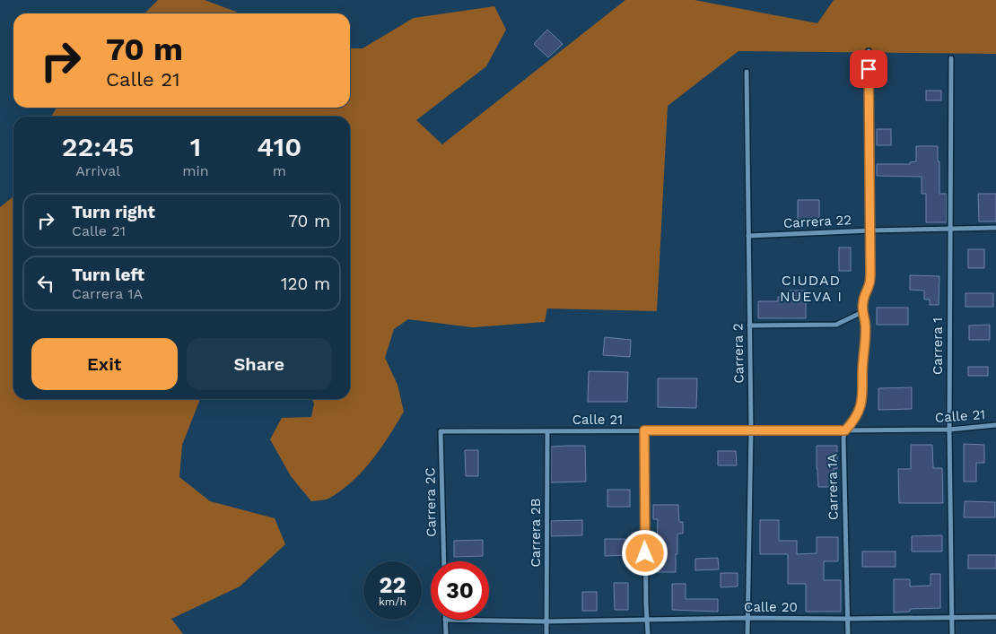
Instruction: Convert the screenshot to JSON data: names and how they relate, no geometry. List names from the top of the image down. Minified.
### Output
{"streets":{"street":["Carrera 22","Carrera 1","Carrera 2","Calle 21","Carrera 1A","Carrera 2C","Carrera 2B","Calle 20"]},"crossings":[["Carrera 22","Carrera 1"],["Carrera 22","Carrera 2"],["Carrera 1","Calle 21"],["Carrera 1","Calle 20"],["Carrera 2","Calle 21"],["Carrera 2","Calle 20"],["Calle 21","Carrera 1A"],["Calle 21","Carrera 2C"],["Calle 21","Carrera 2B"],["Carrera 1A","Calle 20"],["Carrera 2B","Calle 20"]],"districts":["CIUDAD NUEVA I"],"page":{"turn":["70 m","Calle 21"],"eta":["22:45","Arrival","1","min","410","m"],"list":[{"name":"Turn right","note":"Calle 21","value":"70 m"},{"name":"Turn left","note":"Carrera 1A","value":"120 m"}],"buttons":["Exit","Share"],"speed":"22 km/h","limit":"30"}}
